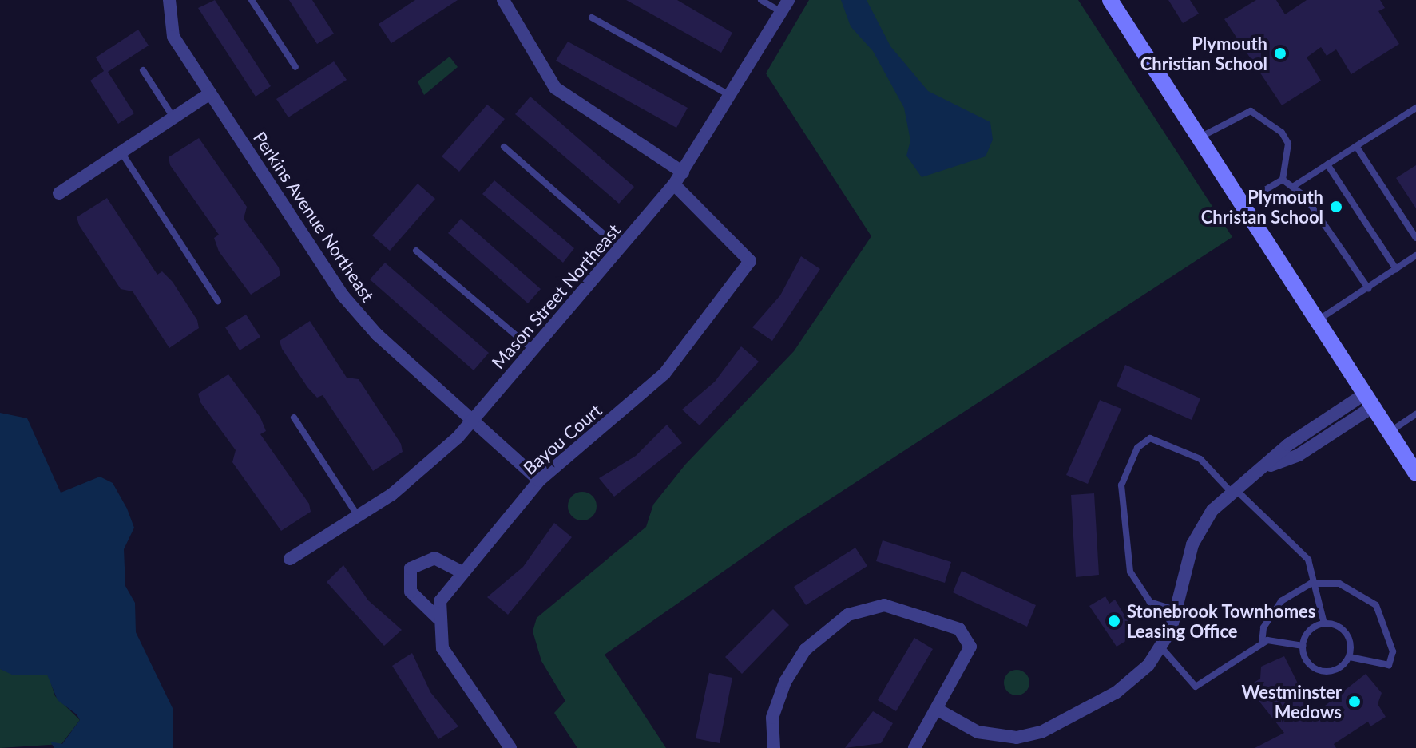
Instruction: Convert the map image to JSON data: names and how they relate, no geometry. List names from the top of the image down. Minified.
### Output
{"streets":{"street":["Perkins Avenue Northeast","Mason Street Northeast","Bayou Court"]},"crossings":[["Perkins Avenue Northeast","Mason Street Northeast"],["Perkins Avenue Northeast","Bayou Court"],["Mason Street Northeast","Bayou Court"]],"places":["Plymouth Christian School","Plymouth Christan School","Stonebrook Townhomes Leasing Office","Westminster Medows"]}
